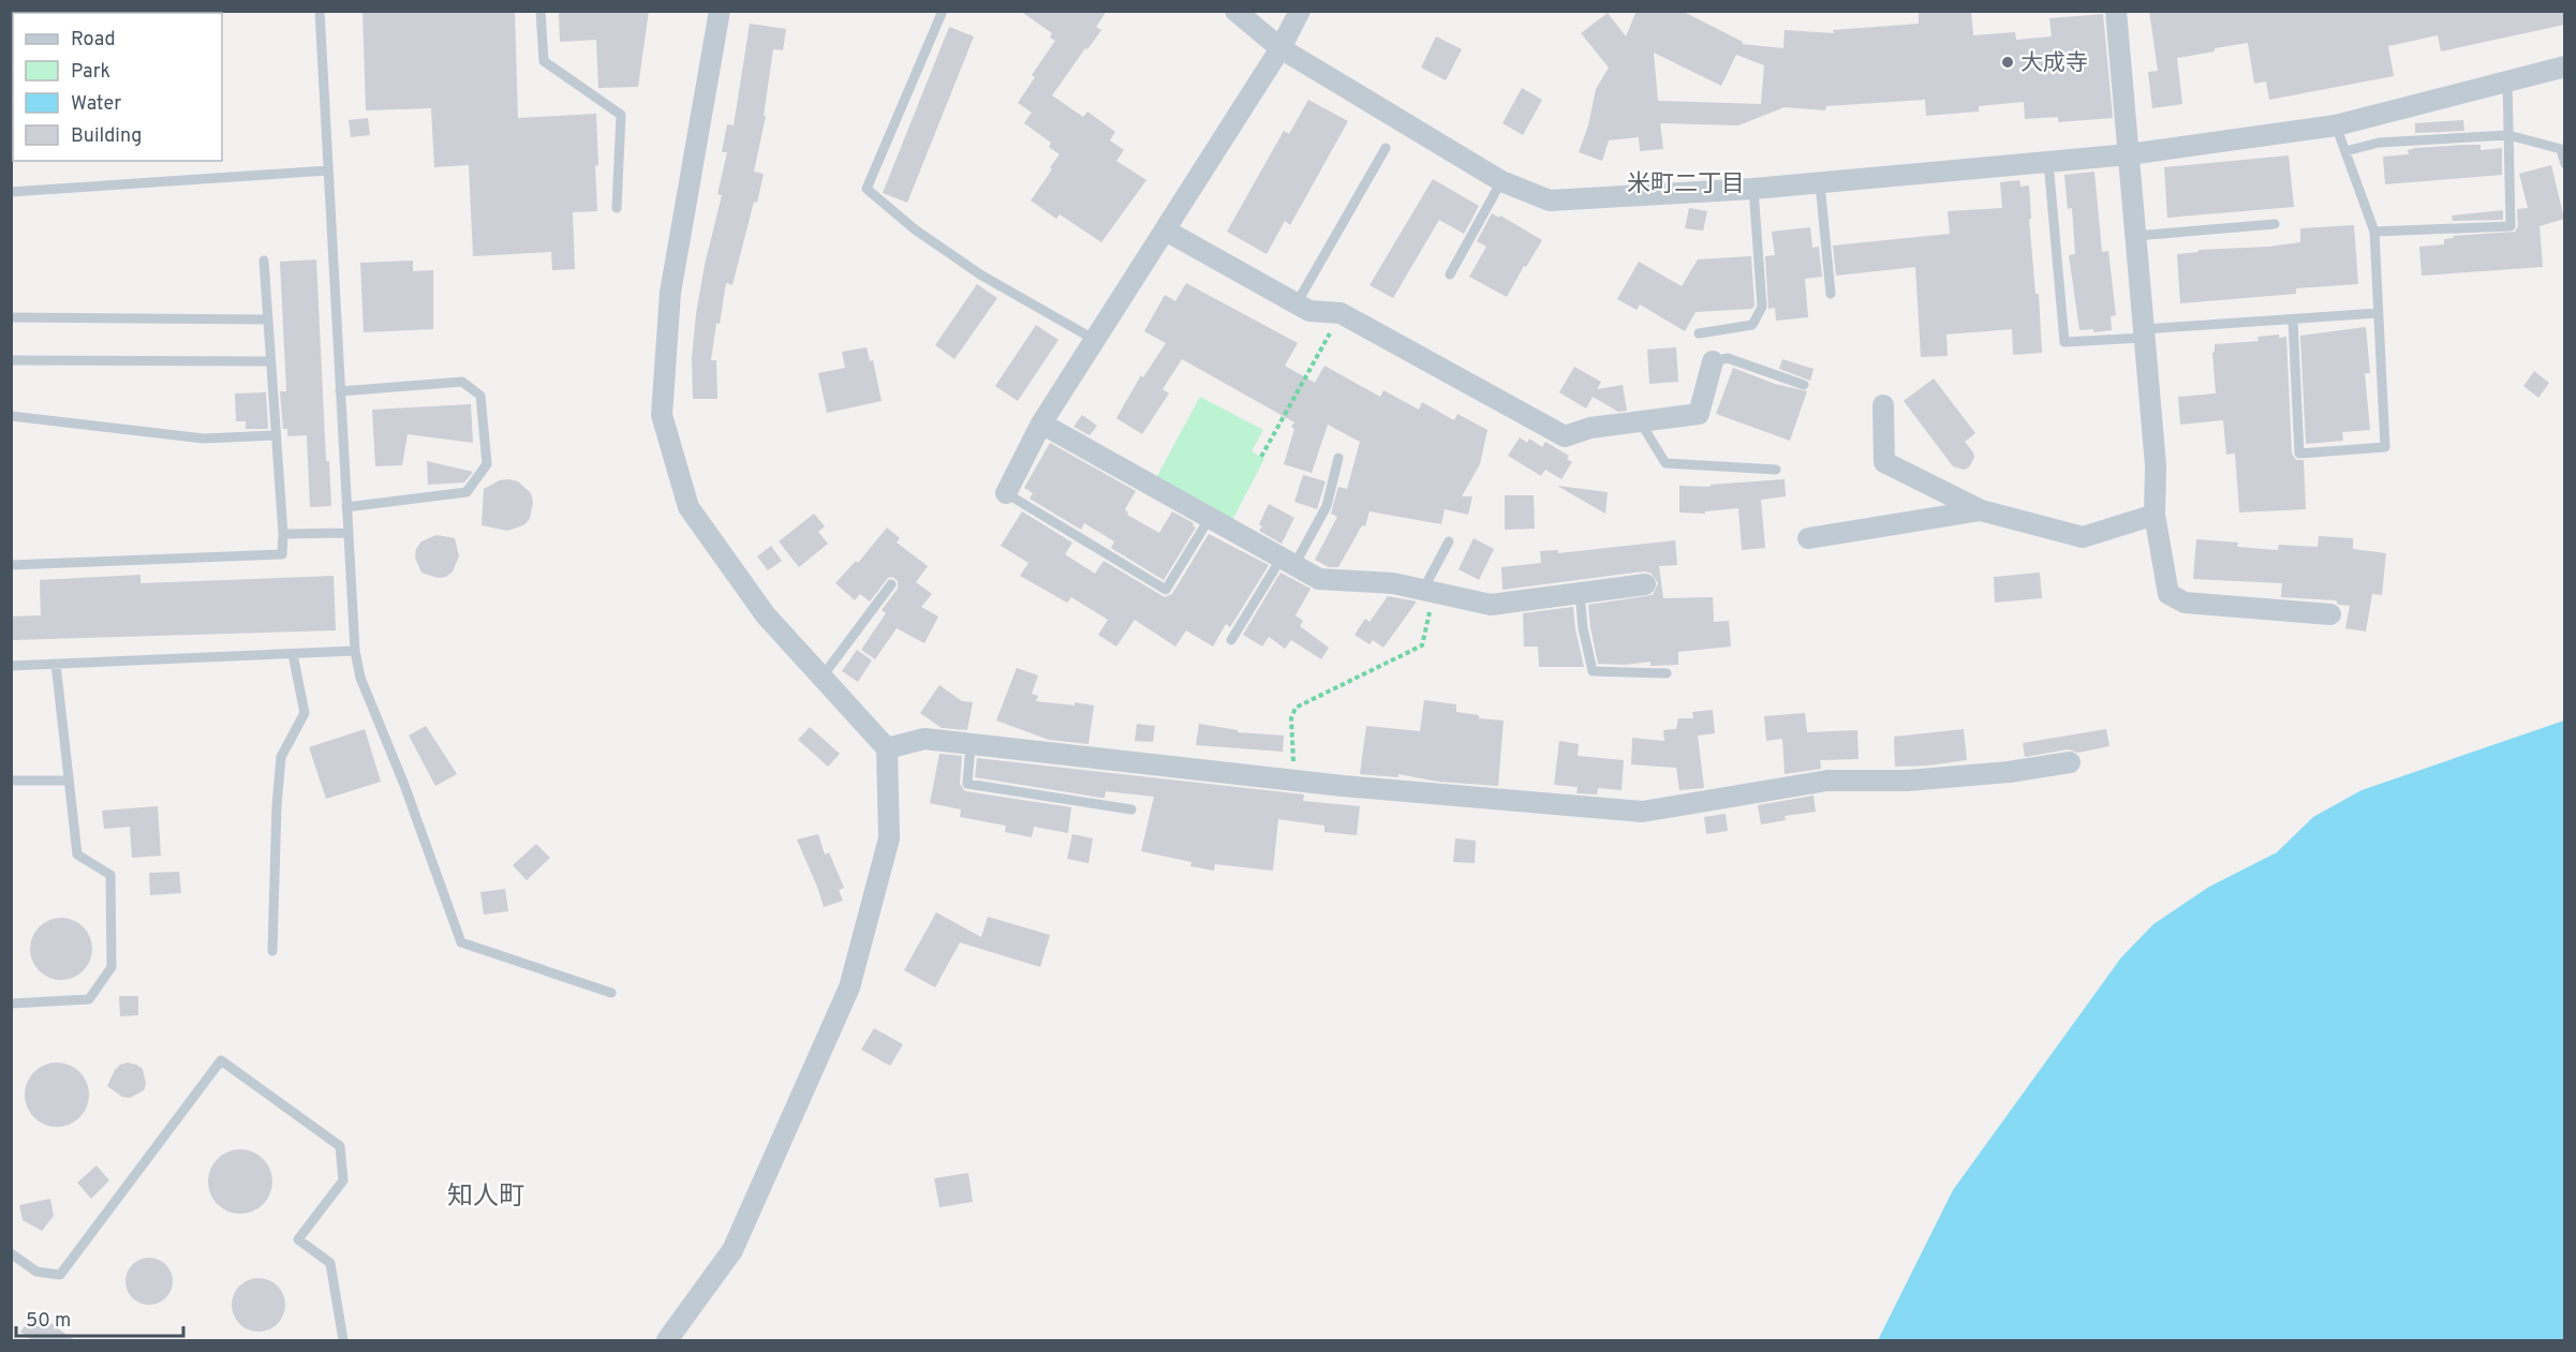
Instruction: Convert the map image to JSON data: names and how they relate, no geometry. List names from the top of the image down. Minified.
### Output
{"districts":["米町二丁目","知人町"],"places":["大成寺"],"legend":["Road","Park","Water","Building"],"scale_bar":"50 m"}
